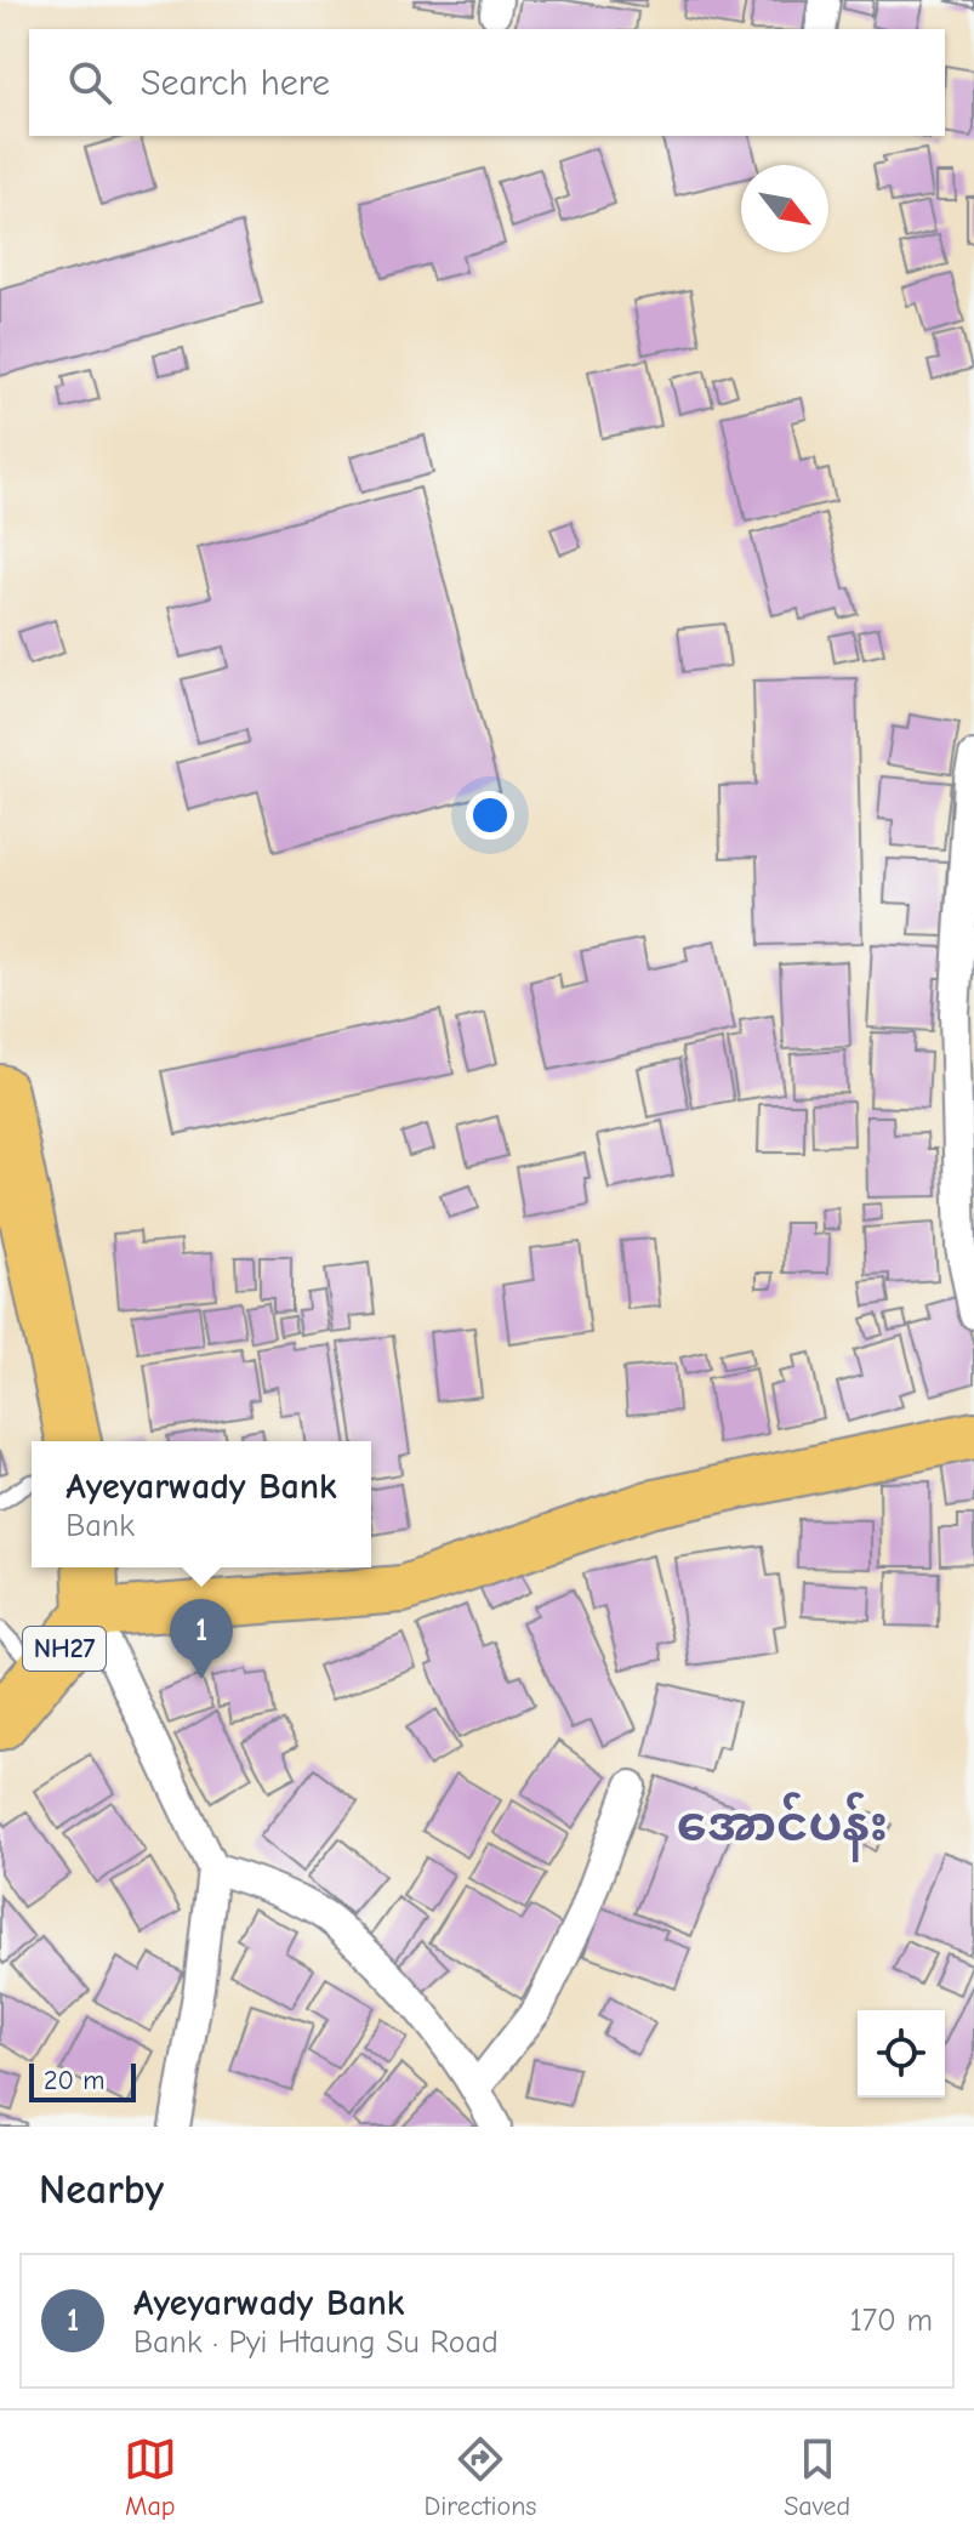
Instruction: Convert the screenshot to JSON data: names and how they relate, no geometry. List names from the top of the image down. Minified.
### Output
{"streets":{"highway":["NH27"]},"districts":["အောင်ပန်း"],"scale_bar":"20 m","north":"bottom right","page":{"search":"Search here","popup":["Ayeyarwady Bank","Bank"],"pins":"1","scale":"20 m","heading":"Nearby","list":[{"mark":"1","name":"Ayeyarwady Bank","note":"Bank · Pyi Htaung Su Road","value":"170 m"}],"nav":["Map","Directions","Saved"]}}
